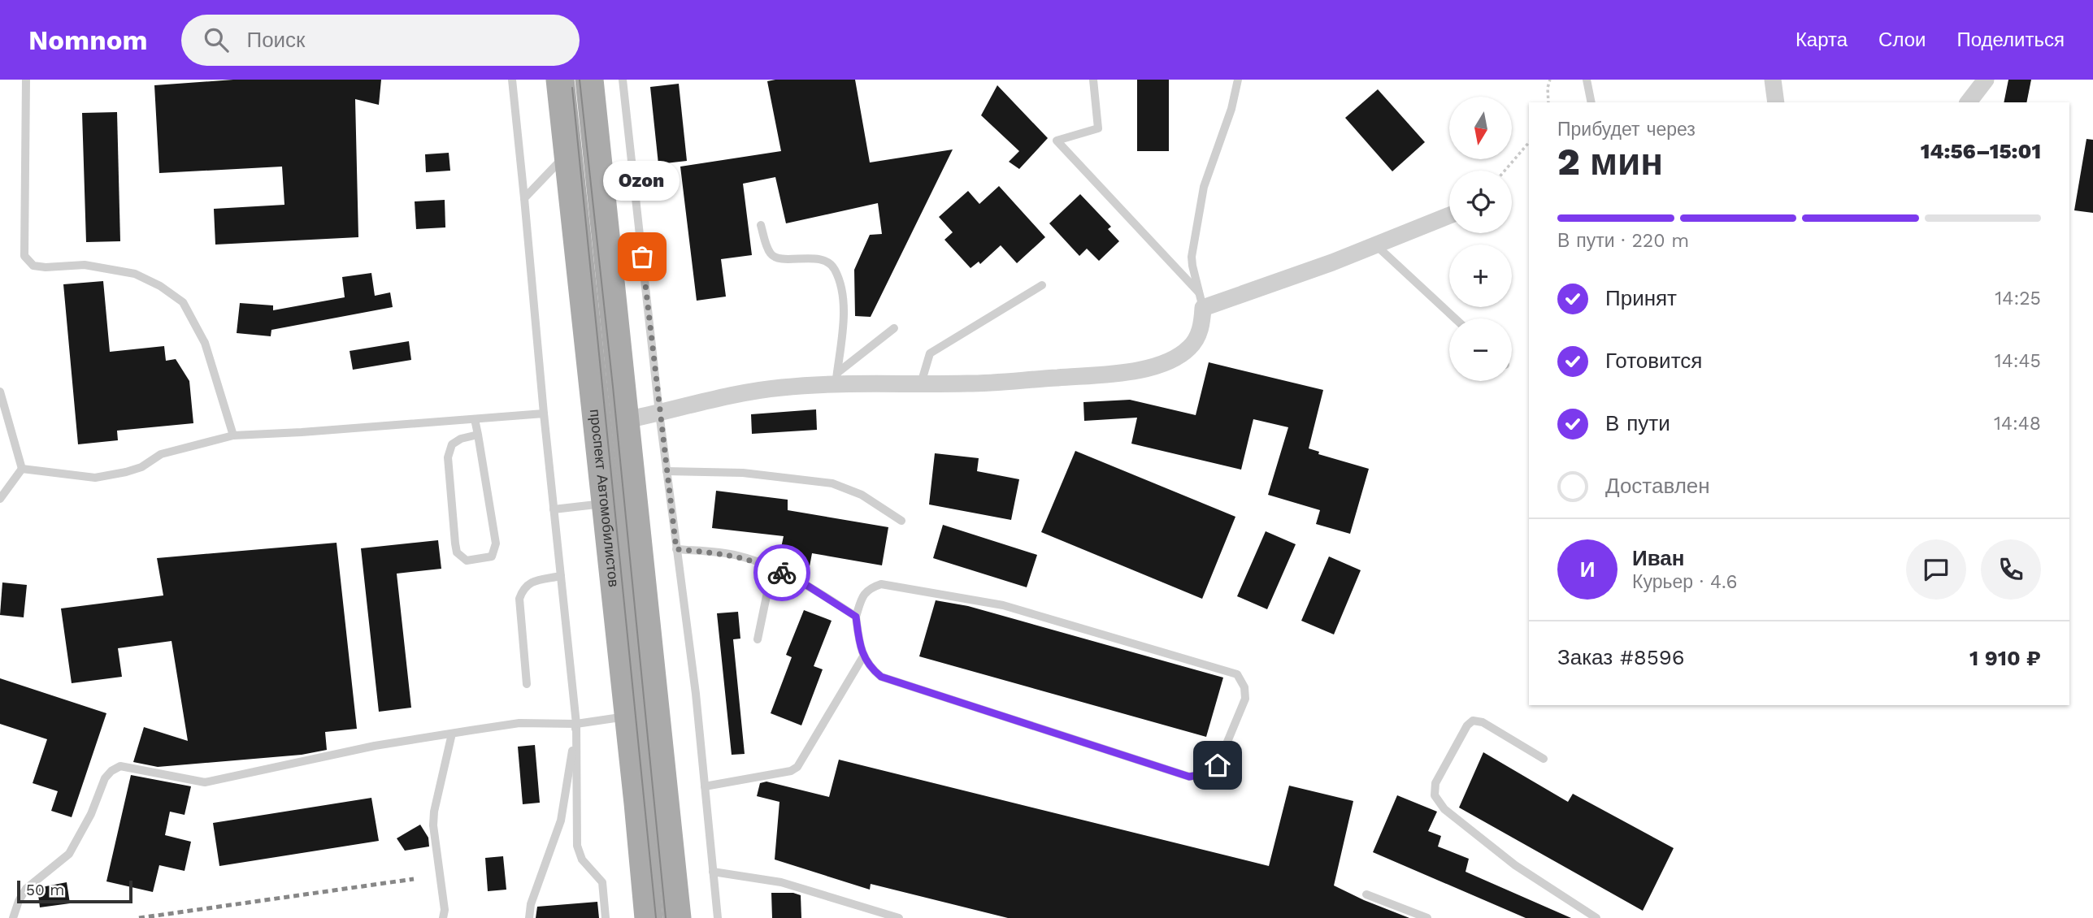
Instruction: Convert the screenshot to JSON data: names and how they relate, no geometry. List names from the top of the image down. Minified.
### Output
{"streets":{"main road":["проспект Автомобилистов"]},"places":["Ozon"],"scale_bar":"50 m","north":"bottom","page":{"header":"Nomnom","search":"Поиск","nav":["Карта","Слои","Поделиться"],"map_buttons":["+","−"],"heading":["2 мин","Прибудет через","14:56–15:01"],"panel":["Иван","Курьер · 4.6","Заказ #8596","1 910 ₽"],"bubble":"Ozon","bar":"В пути · 220 m","list":[["Принят","14:25"],["Готовится","14:45"],["В пути","14:48"],"Доставлен"],"round":"И","scale":"50 m"}}
